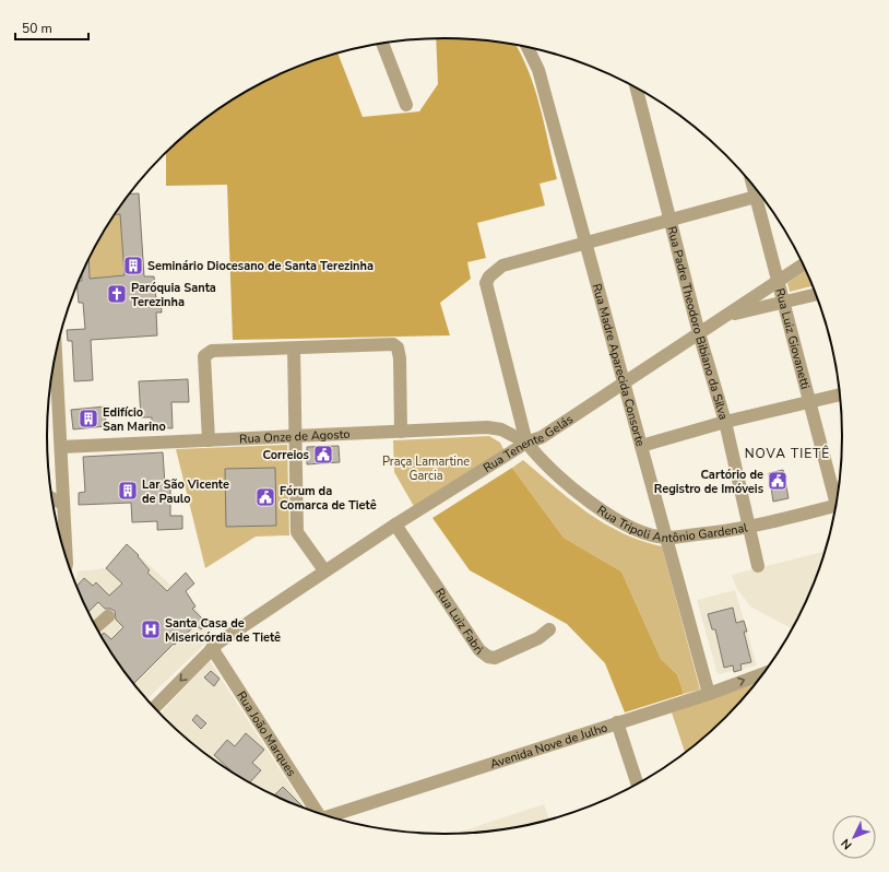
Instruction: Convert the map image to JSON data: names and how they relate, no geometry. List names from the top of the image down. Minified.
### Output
{"streets":{"street":["Rua Padre Theodoro Bibiano da Silva","Rua Luiz Giovanetti","Rua Madre Aparecida Consorte","Rua Onze de Agosto","Rua Tenente Gelás","Rua Tripoli Antônio Gardenal","Rua Luiz Fabri","Rua João Marques","Avenida Nove de Julho"]},"crossings":[["Rua Padre Theodoro Bibiano da Silva","Rua Tenente Gelás"],["Rua Padre Theodoro Bibiano da Silva","Rua Tripoli Antônio Gardenal"],["Rua Luiz Giovanetti","Rua Tenente Gelás"],["Rua Madre Aparecida Consorte","Rua Tenente Gelás"],["Rua Madre Aparecida Consorte","Rua Tripoli Antônio Gardenal"],["Rua Madre Aparecida Consorte","Avenida Nove de Julho"],["Rua Onze de Agosto","Rua Tenente Gelás"],["Rua Onze de Agosto","Rua Tripoli Antônio Gardenal"],["Rua Tenente Gelás","Rua Tripoli Antônio Gardenal"],["Rua Tenente Gelás","Rua Luiz Fabri"],["Rua Tenente Gelás","Rua João Marques"]],"districts":["NOVA TIETÊ"],"parks":["Praça Lamartine Garcia"],"places":{"building":["Seminário Diocesano de Santa Terezinha","Edifício San Marino","Lar São Vicente de Paulo"],"church":["Paróquia Santa Terezinha"],"public building":["Correios","Cartório de Registro de Imóveis","Fórum da Comarca de Tietê"],"hospital":["Santa Casa de Misericórdia de Tietê"]},"scale_bar":"50 m","north":"bottom left"}
